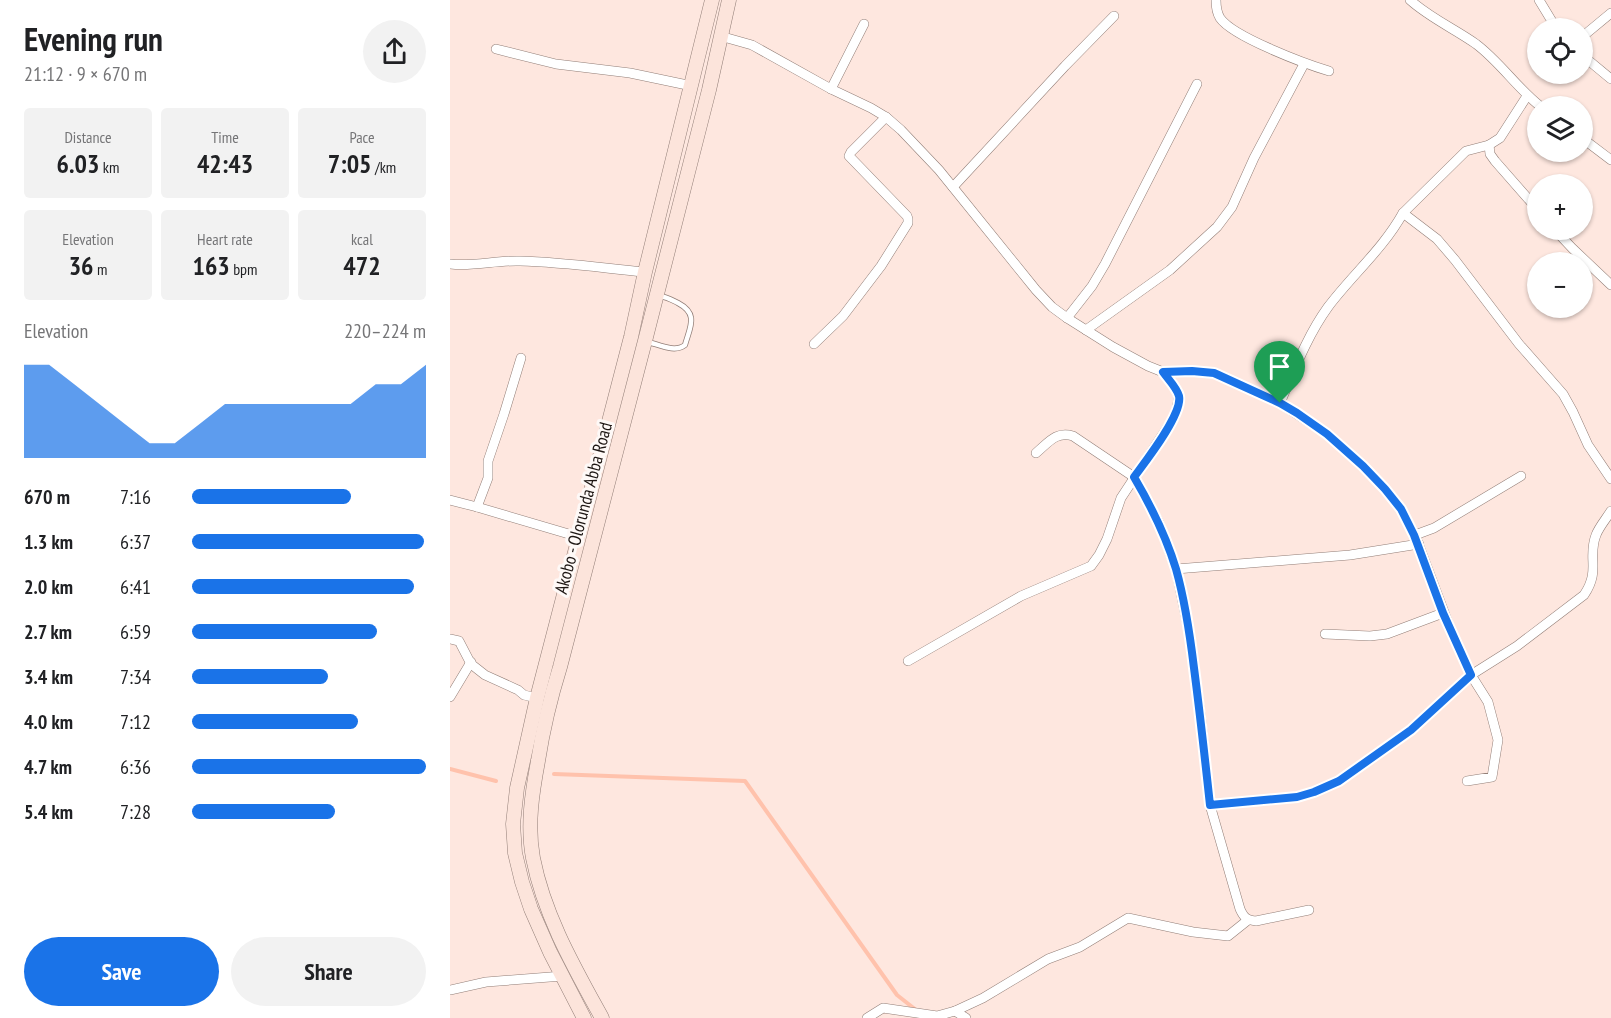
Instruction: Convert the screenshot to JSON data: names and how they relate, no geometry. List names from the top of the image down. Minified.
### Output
{"streets":{"main road":["Akobo - Olorunda Abba Road"]},"page":{"heading":["Evening run","21:12 · 9 × 670 m"],"map_buttons":["+","−"],"stats":[["Distance","6.03 km"],["Time","42:43"],["Pace","7:05 /km"],["Elevation","36 m"],["Heart rate","163 bpm"],["kcal","472"]],"chart":["Elevation","220–224 m"],"list":[{"name":"670 m","note":"7:16"},{"name":"1.3 km","note":"6:37"},{"name":"2.0 km","note":"6:41"},{"name":"2.7 km","note":"6:59"},{"name":"3.4 km","note":"7:34"},{"name":"4.0 km","note":"7:12"},{"name":"4.7 km","note":"6:36"},{"name":"5.4 km","note":"7:28"}],"buttons":["Save","Share"]}}
